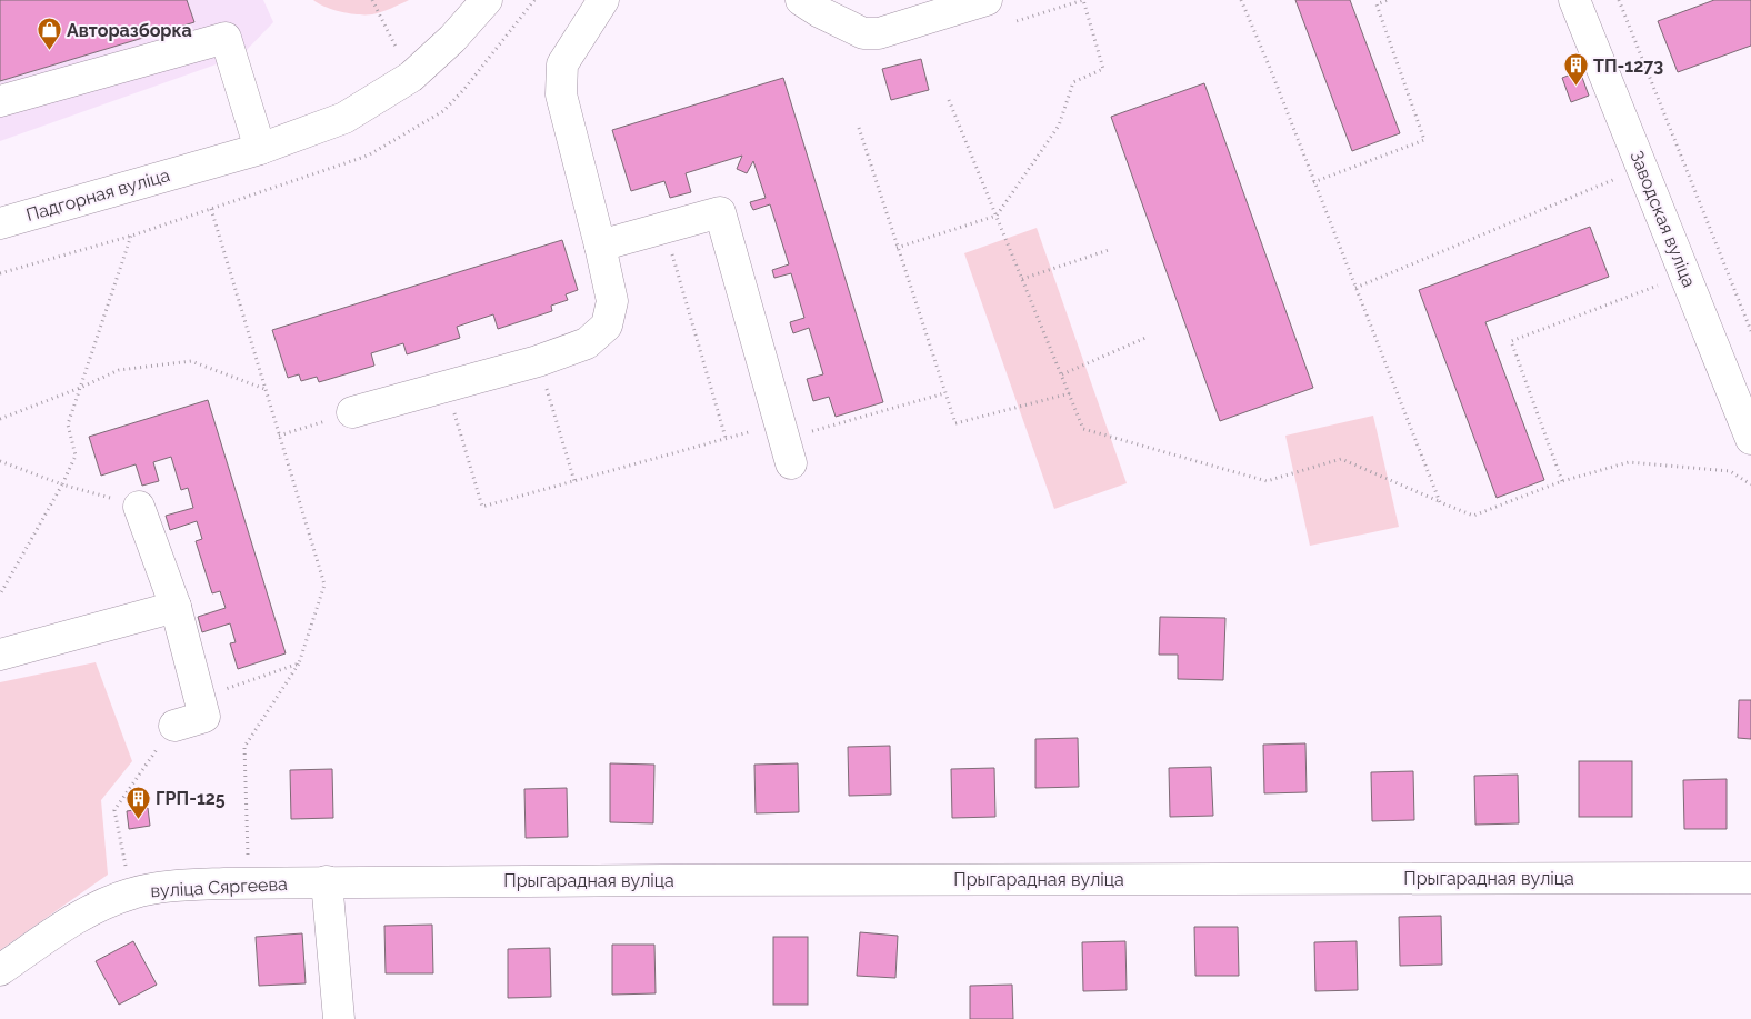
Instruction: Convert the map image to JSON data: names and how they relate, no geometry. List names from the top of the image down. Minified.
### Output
{"streets":{"street":["Падгорная вуліца","Заводская вуліца","Прыгарадная вуліца","вуліца Сяргеева"]},"crossings":[["Прыгарадная вуліца","вуліца Сяргеева"]],"places":{"shop":["Авторазборка"],"building":["ТП-1273","ГРП-125"]}}
